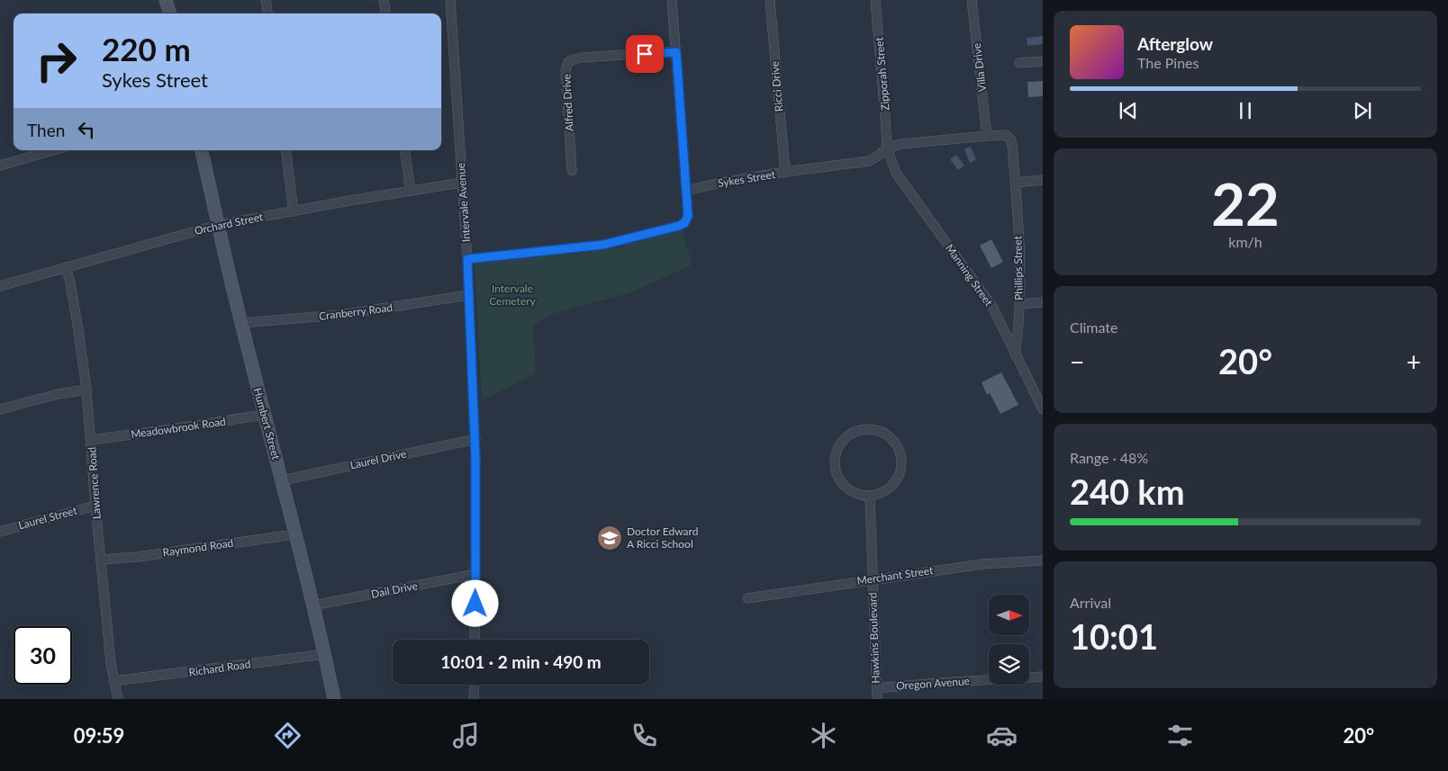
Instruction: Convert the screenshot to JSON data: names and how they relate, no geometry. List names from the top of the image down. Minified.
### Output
{"streets":{"street":["Villa Drive","Zipporah Street","Ricci Drive","Alfred Drive","Sykes Street","Intervale Avenue","Orchard Street","Phillips Street","Manning Street","Cranberry Road","Humbert Street","Meadowbrook Road","Laurel Drive","Lawrence Road","Laurel Street","Raymond Road","Merchant Street","Dail Drive","Hawkins Boulevard","Richard Road","Oregon Avenue"]},"crossings":[["Villa Drive","Sykes Street"],["Zipporah Street","Sykes Street"],["Zipporah Street","Manning Street"],["Ricci Drive","Sykes Street"],["Sykes Street","Phillips Street"],["Sykes Street","Manning Street"],["Intervale Avenue","Orchard Street"],["Intervale Avenue","Cranberry Road"],["Intervale Avenue","Laurel Drive"],["Intervale Avenue","Dail Drive"],["Orchard Street","Humbert Street"],["Orchard Street","Lawrence Road"],["Phillips Street","Manning Street"],["Cranberry Road","Humbert Street"],["Humbert Street","Meadowbrook Road"],["Humbert Street","Laurel Drive"],["Humbert Street","Raymond Road"],["Humbert Street","Dail Drive"],["Humbert Street","Richard Road"],["Meadowbrook Road","Lawrence Road"],["Lawrence Road","Laurel Street"],["Lawrence Road","Raymond Road"],["Lawrence Road","Richard Road"],["Merchant Street","Hawkins Boulevard"],["Hawkins Boulevard","Oregon Avenue"]],"parks":["Intervale Cemetery"],"places":{"school or university":["Doctor Edward A Ricci School"]},"north":"right","page":{"turn":["220 m","Sykes Street"],"song":["Afterglow","The Pines"],"then":"Then","tile":[["22","km/h"],"Climate",["Range · 48%","240 km"],["Arrival","10:01"]],"heat":["−","20°","+"],"limit":"30","trip":"10:01 · 2 min · 490 m","tabs":["09:59","20°"]}}
